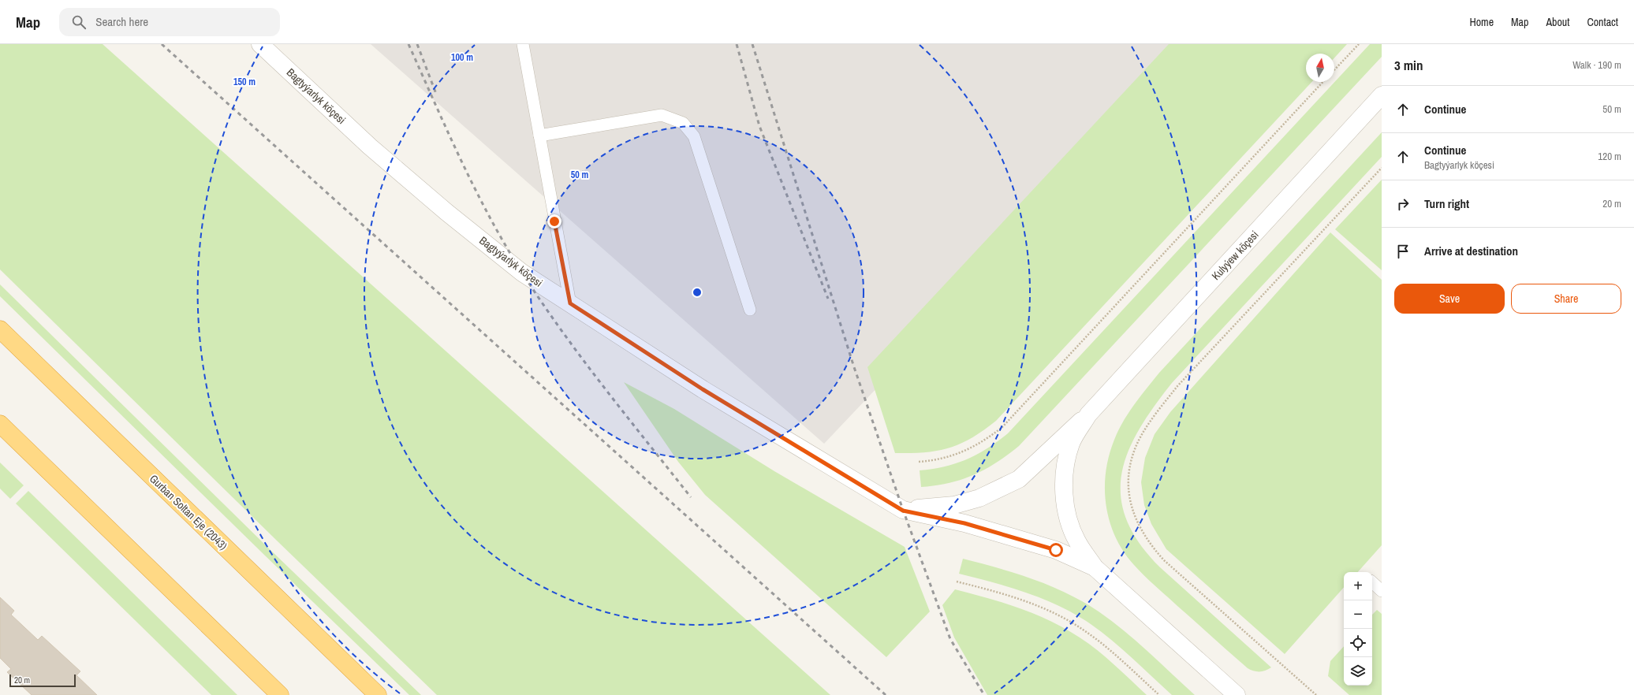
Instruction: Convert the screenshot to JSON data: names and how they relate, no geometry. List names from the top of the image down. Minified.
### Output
{"streets":{"highway":["Gurban Soltan Eje (2043)"],"street":["Bagtyýarlyk köçesi","Kulyýew köçesi"]},"scale_bar":"20 m","north":"top","page":{"header":"Map","search":"Search here","nav":["Home","Map","About","Contact"],"heading":["3 min","Walk · 190 m"],"list":[["Continue","50 m"],["Continue","Bagtyýarlyk köçesi","120 m"],["Turn right","20 m"],"Arrive at destination"],"buttons":["Save","Share"],"map_buttons":["+","−"],"scale":"20 m"},"rings":["100 m","150 m","50 m"]}
